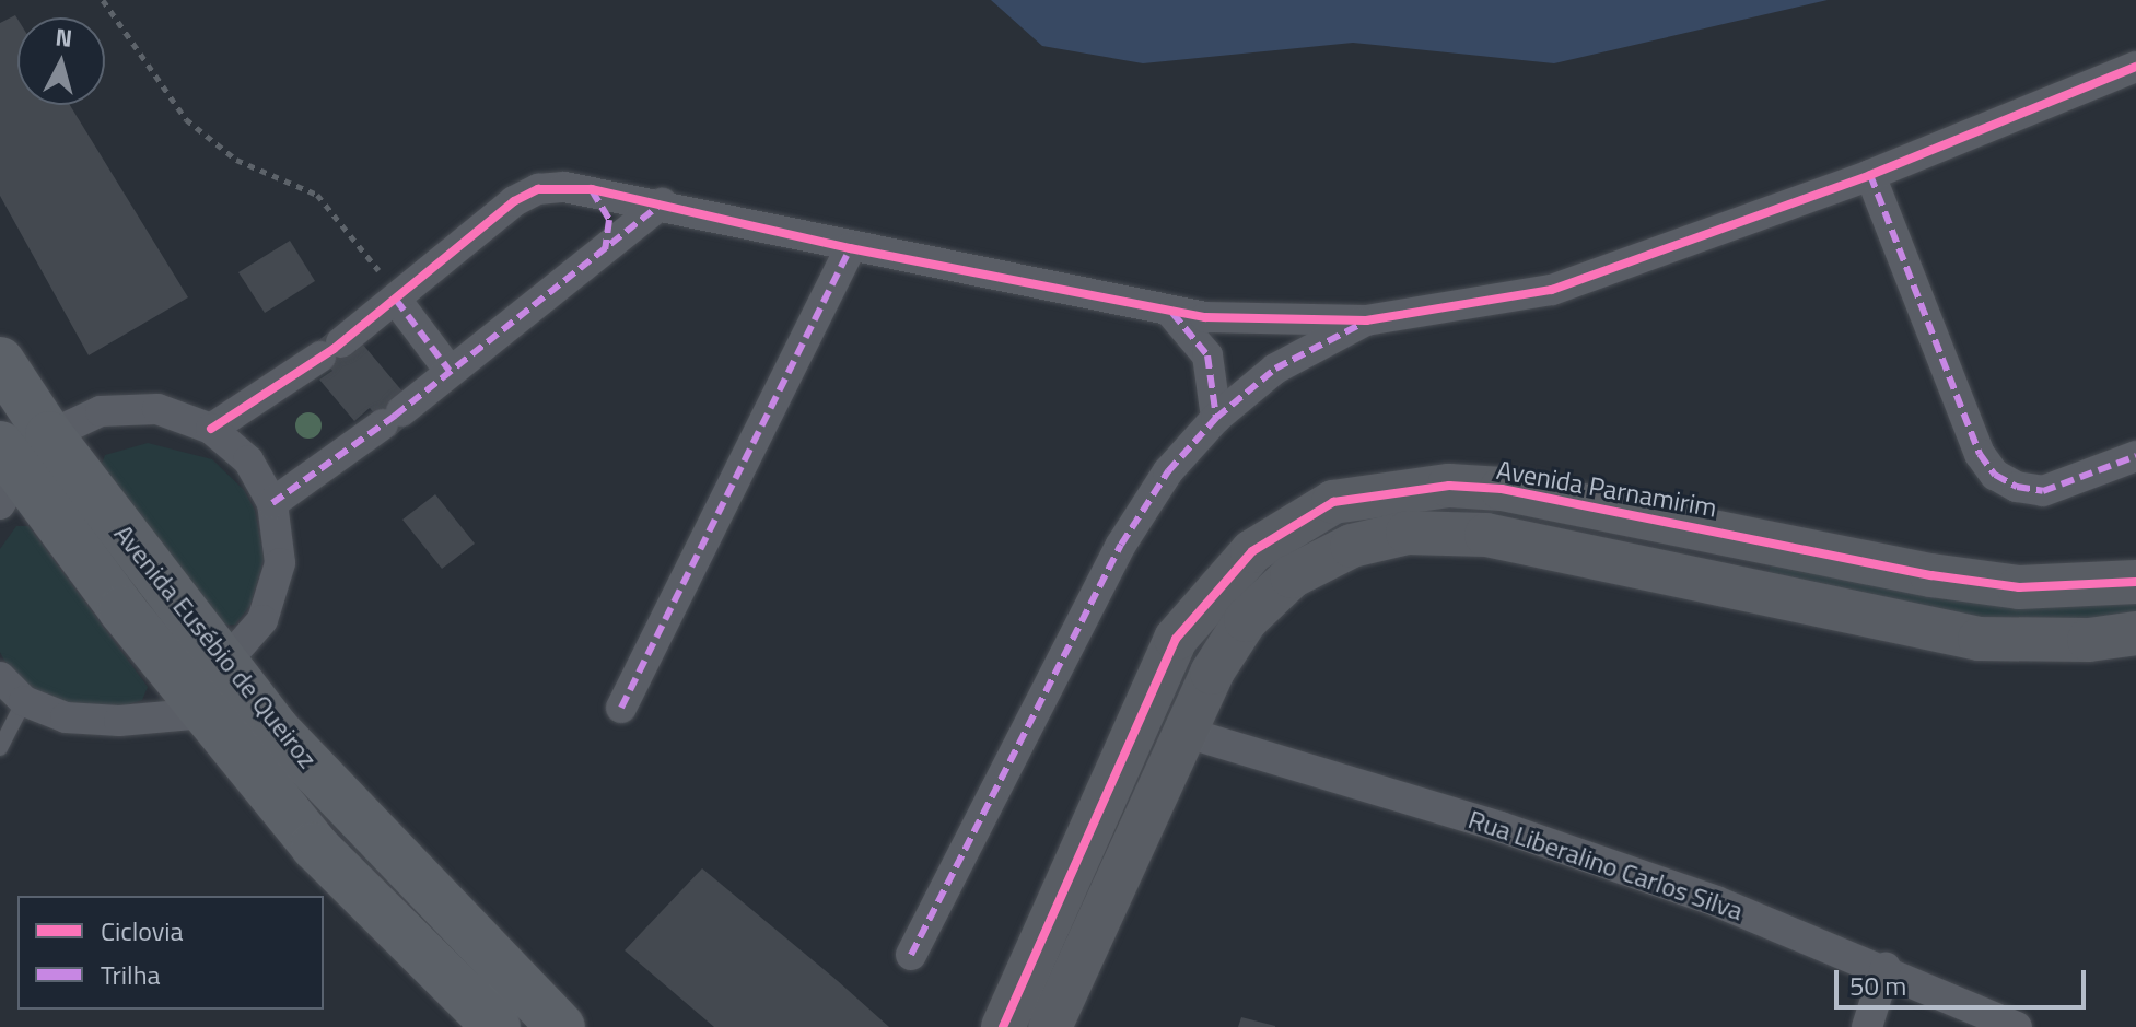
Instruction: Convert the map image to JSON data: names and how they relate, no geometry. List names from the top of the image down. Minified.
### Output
{"streets":{"main road":["Avenida Eusébio de Queiroz"],"street":["Avenida Parnamirim","Rua Liberalino Carlos Silva"]},"legend":["Ciclovia","Trilha"],"scale_bar":"50 m","north":"top"}
